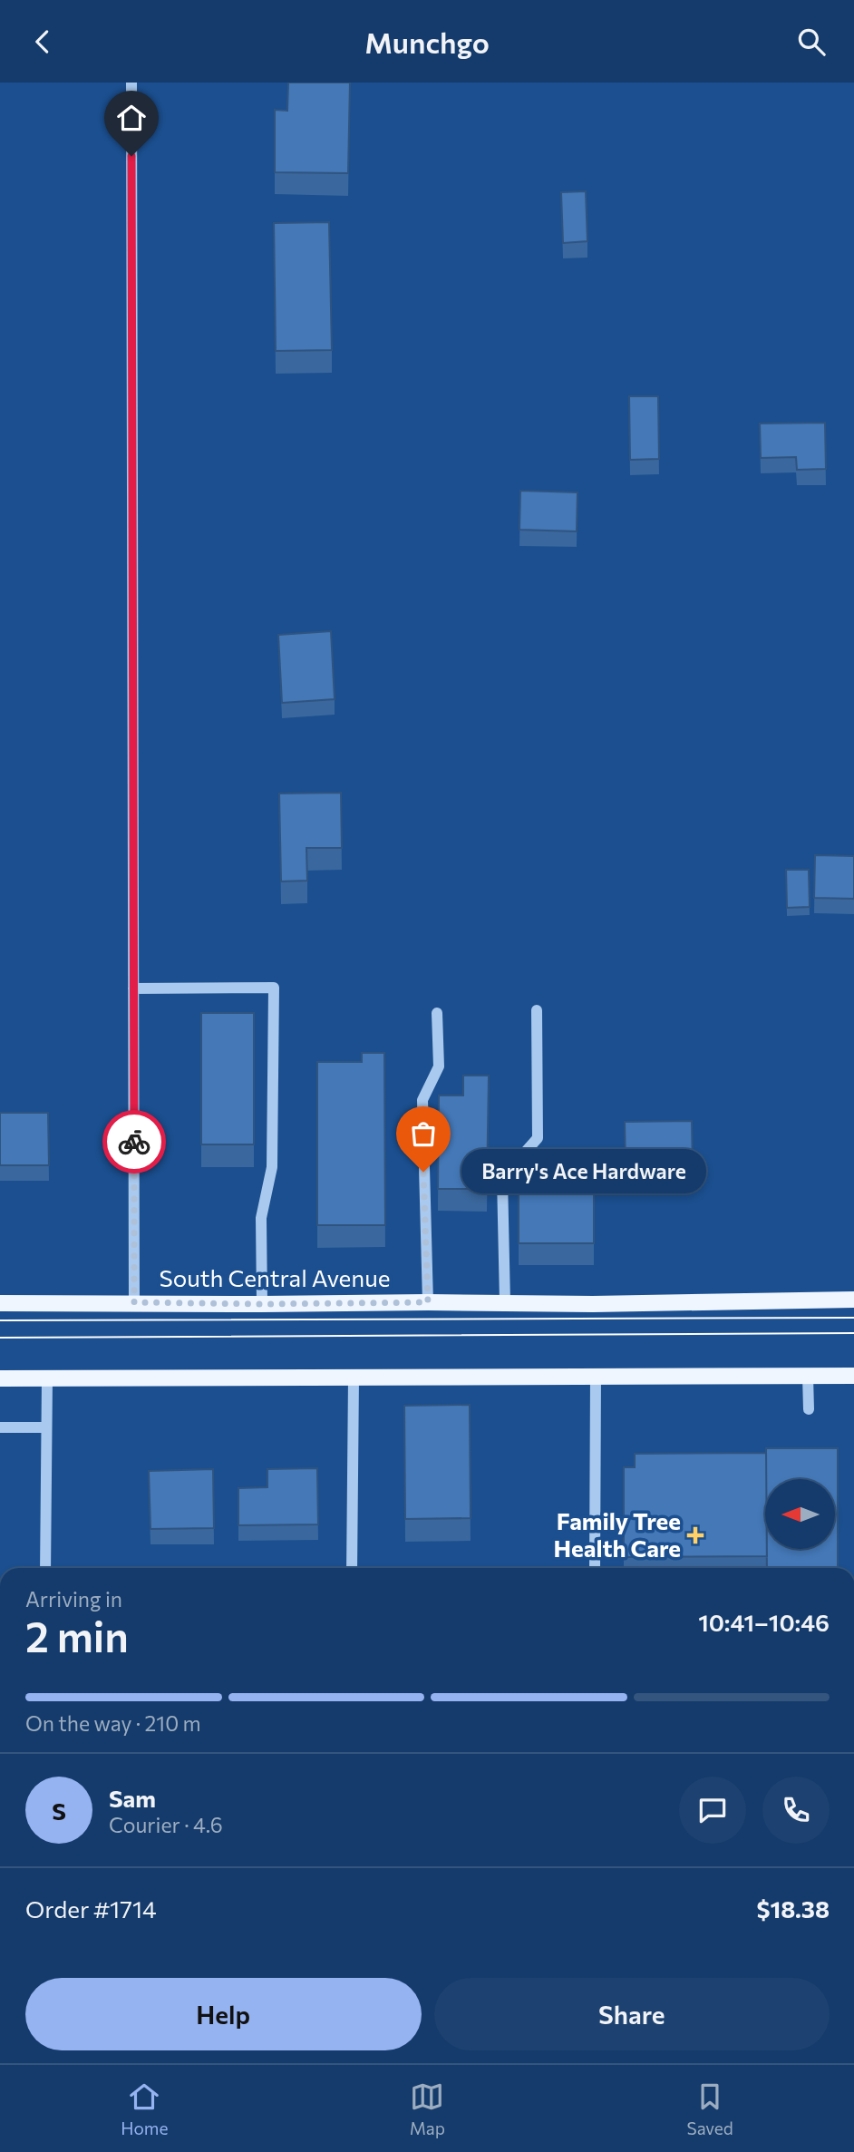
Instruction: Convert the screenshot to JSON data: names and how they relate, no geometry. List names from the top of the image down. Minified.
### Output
{"streets":{"main road":["South Central Avenue"]},"places":{"other":["Barry's Ace Hardware"],"health":["Family Tree Health Care"]},"north":"left","page":{"header":"Munchgo","bubble":"Barry's Ace Hardware","heading":["2 min","Arriving in","10:41–10:46"],"panel":["Sam","Courier · 4.6","Order #1714","$18.38"],"bar":"On the way · 210 m","round":"S","buttons":["Help","Share"],"tabs":["Home","Map","Saved"]}}
